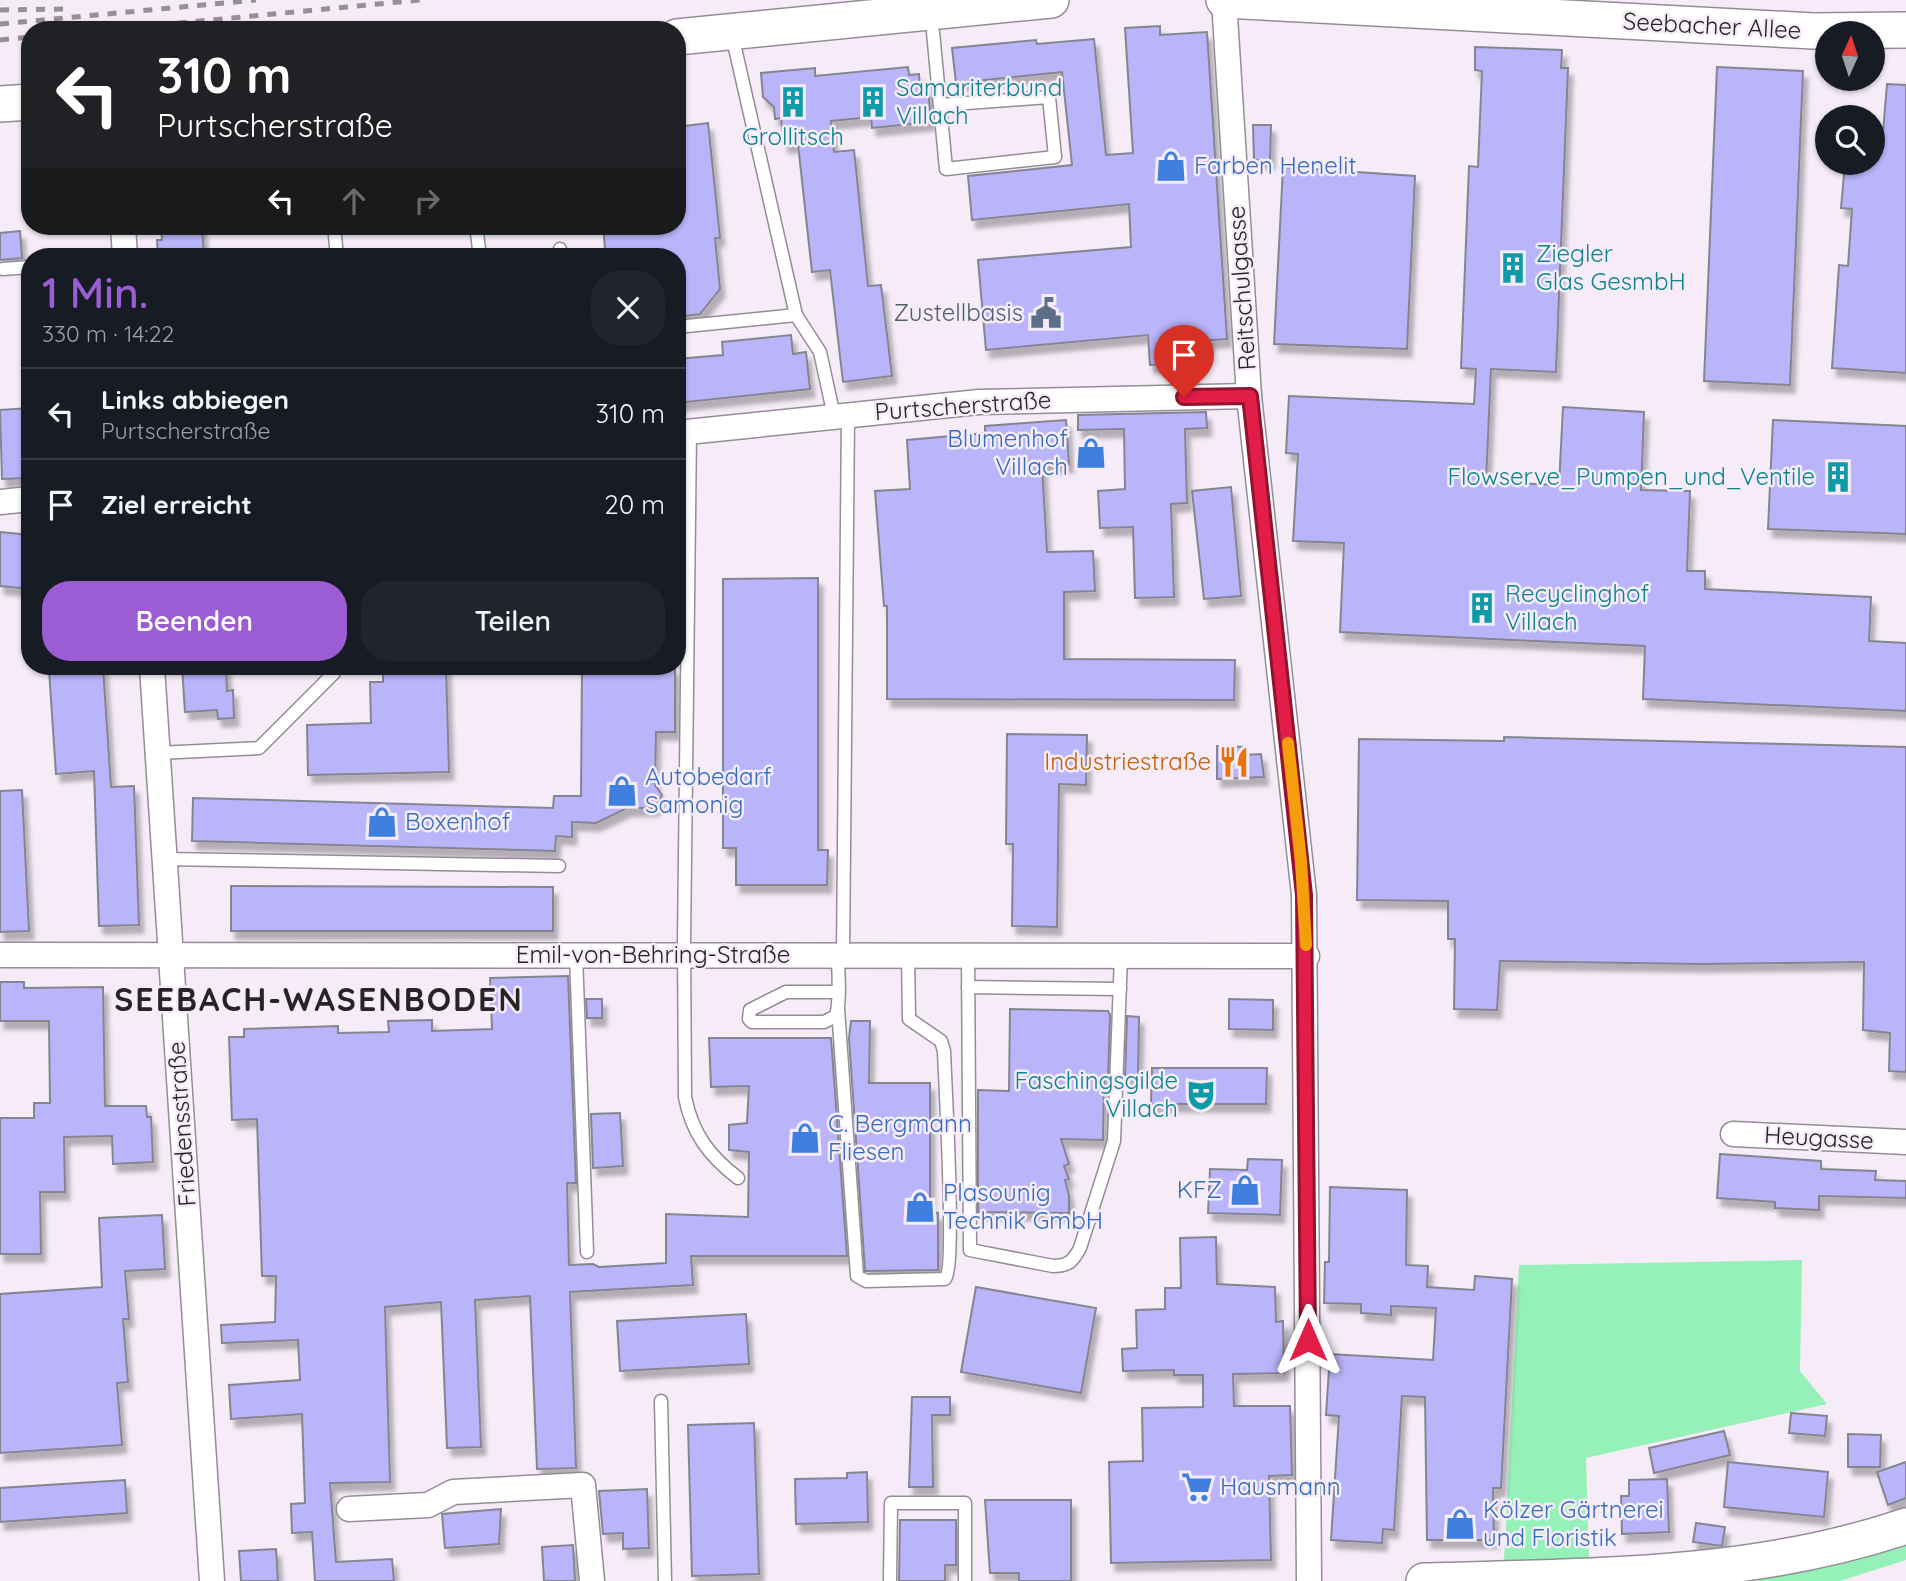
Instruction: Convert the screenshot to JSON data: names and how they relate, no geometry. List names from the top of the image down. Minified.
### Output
{"streets":{"street":["Seebacher Allee","Reitschulgasse","Purtscherstraße","Emil-von-Behring-Straße","Friedensstraße","Heugasse"]},"crossings":[["Seebacher Allee","Reitschulgasse"],["Reitschulgasse","Purtscherstraße"],["Reitschulgasse","Emil-von-Behring-Straße"],["Emil-von-Behring-Straße","Friedensstraße"]],"districts":["SEEBACH-WASENBODEN"],"places":{"building":["Grollitsch","Samariterbund Villach","Ziegler Glas GesmbH","Flowserve_Pumpen_und_Ventile","Recyclinghof Villach"],"shop":["Farben Henelit","Blumenhof Villach","Autobedarf Samonig","Boxenhof","C. Bergmann Fliesen","KFZ","Plasounig Technik GmbH","Kölzer Gärtnerei und Floristik"],"public building":["Zustellbasis"],"restaurant":["Industriestraße"],"theatre":["Faschingsgilde Villach"],"supermarket":["Hausmann"]},"north":"top","page":{"turn":["310 m","Purtscherstraße"],"heading":["1 Min.","330 m · 14:22"],"list":[{"name":"Links abbiegen","note":"Purtscherstraße","value":"310 m"},{"name":"Ziel erreicht","value":"20 m"}],"buttons":["Beenden","Teilen"]}}
